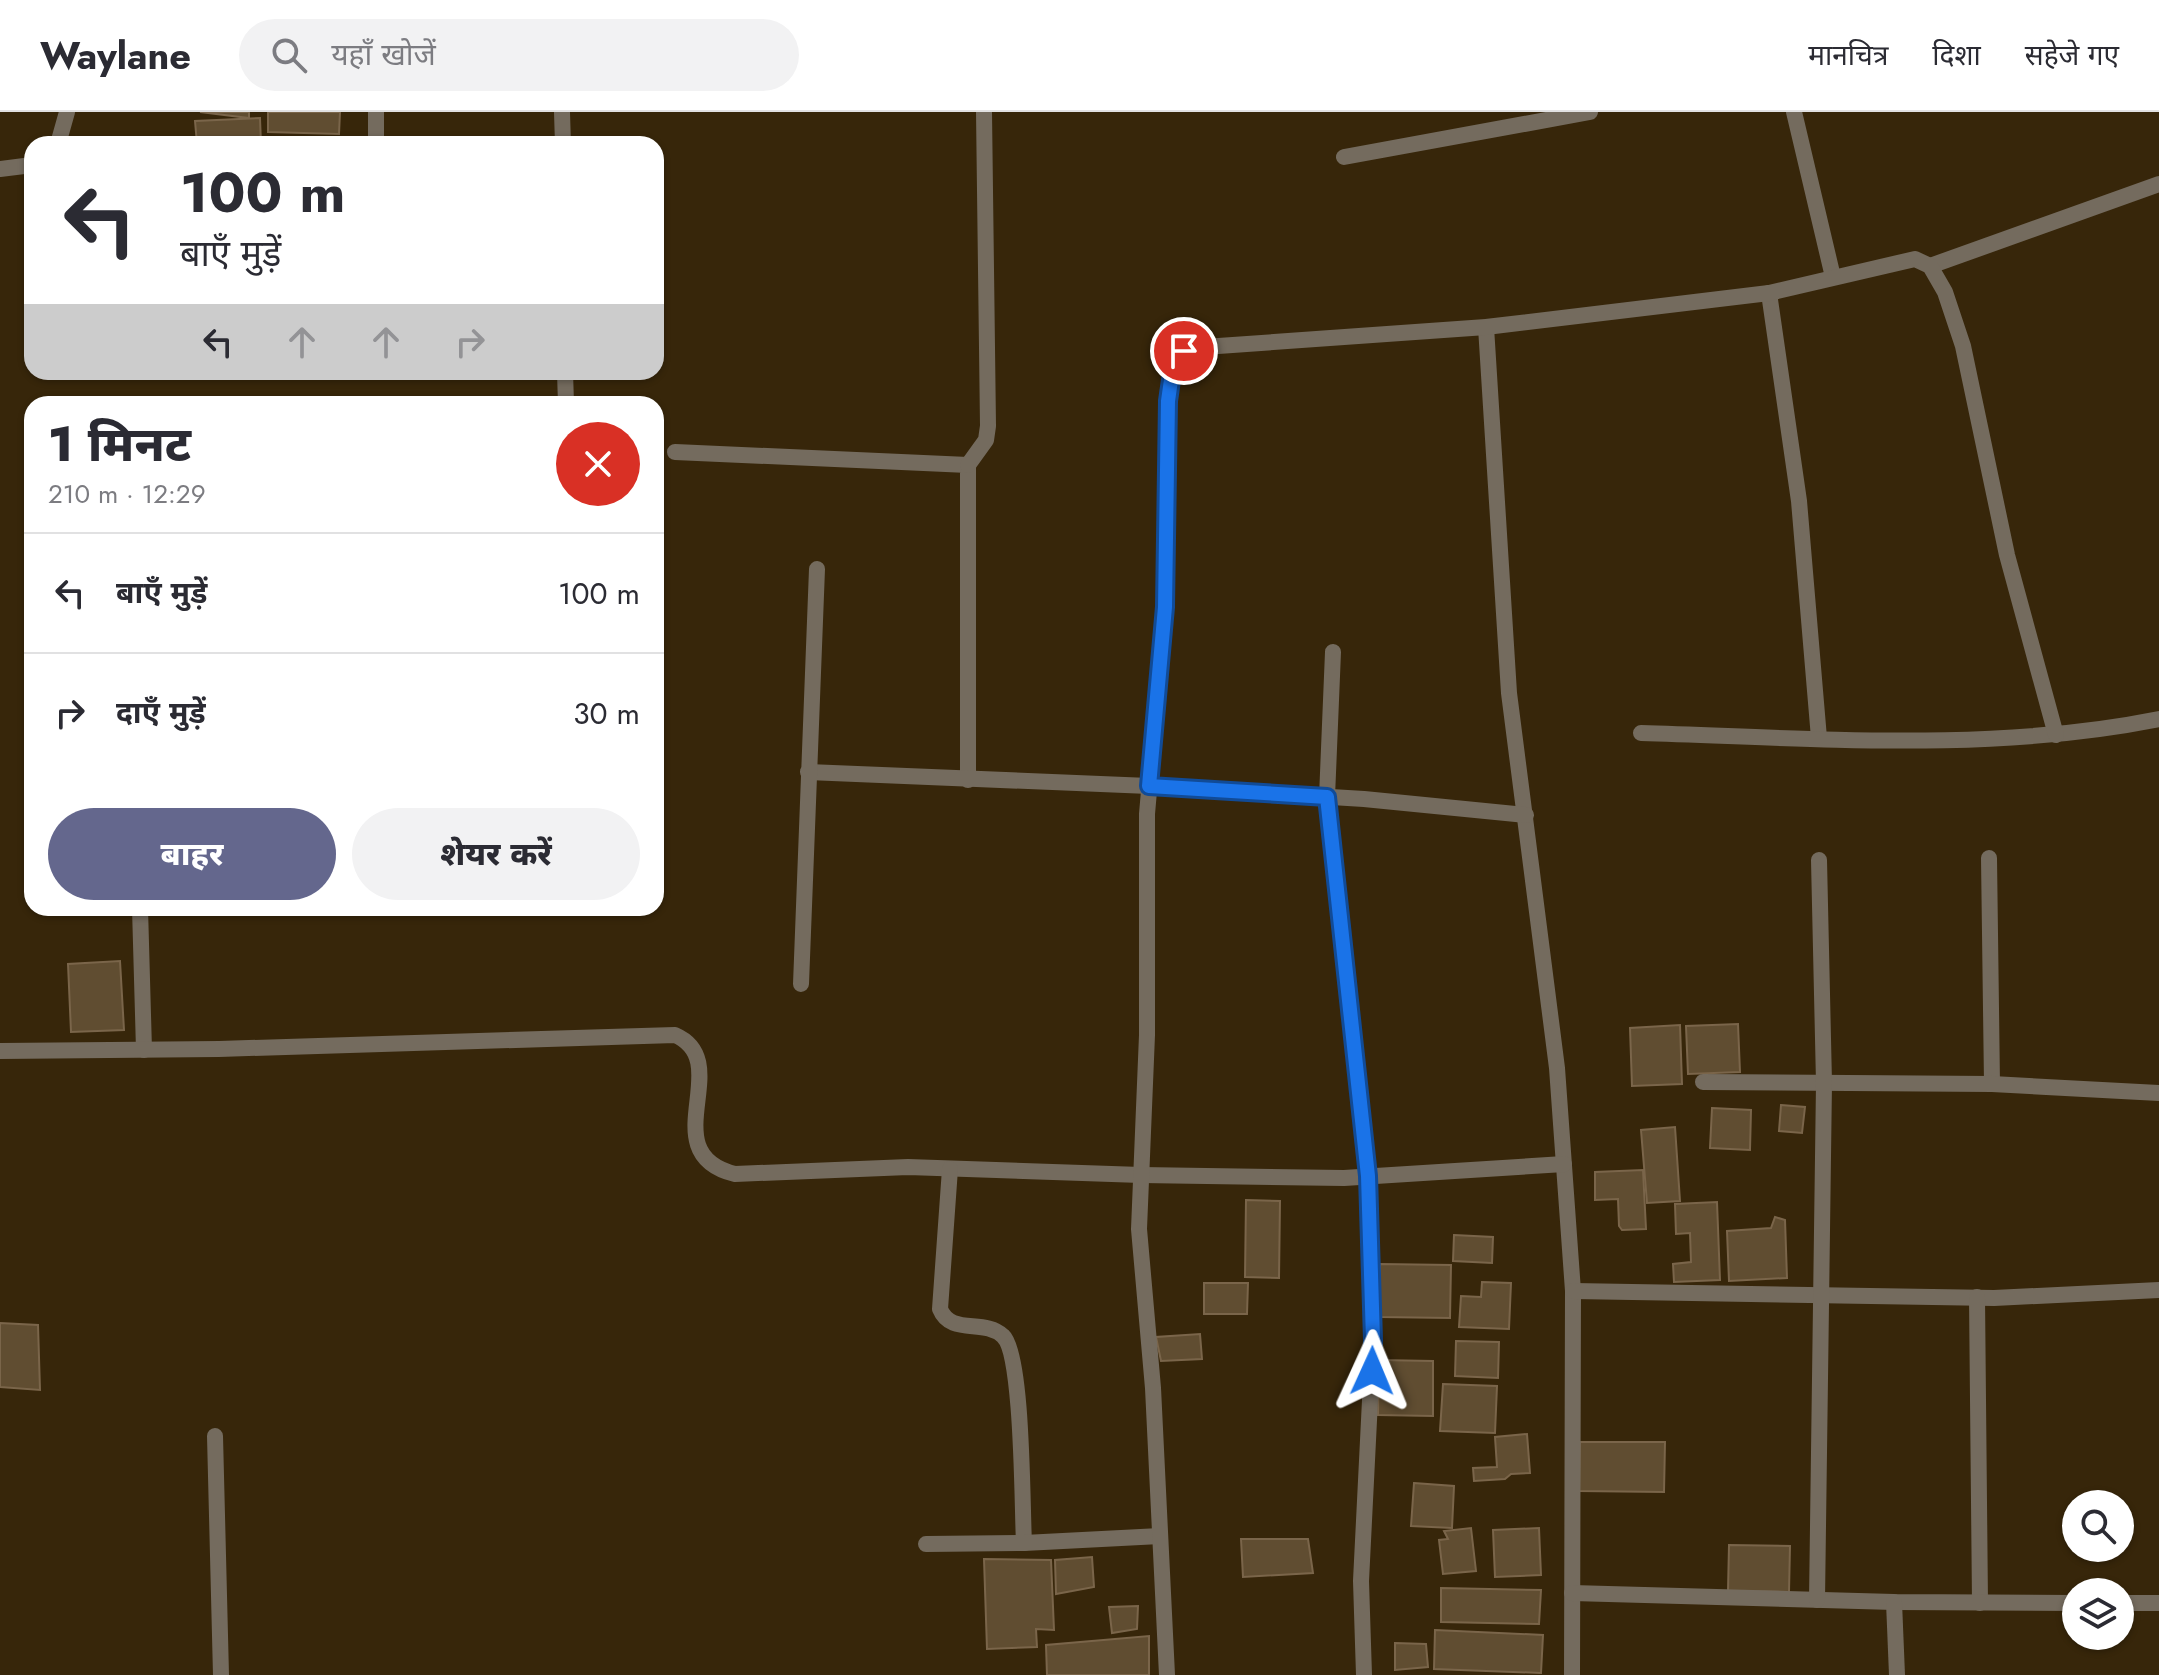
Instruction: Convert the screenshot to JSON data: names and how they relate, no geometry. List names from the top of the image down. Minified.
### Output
{"page":{"header":"Waylane","search":"यहाँ खोजें","nav":["मानचित्र","दिशा","सहेजे गए"],"turn":["100 m","बाएँ मुड़ें"],"heading":["1 मिनट","210 m · 12:29"],"list":[{"name":"बाएँ मुड़ें","value":"100 m"},{"name":"दाएँ मुड़ें","value":"30 m"}],"buttons":["बाहर","शेयर करें"]}}
